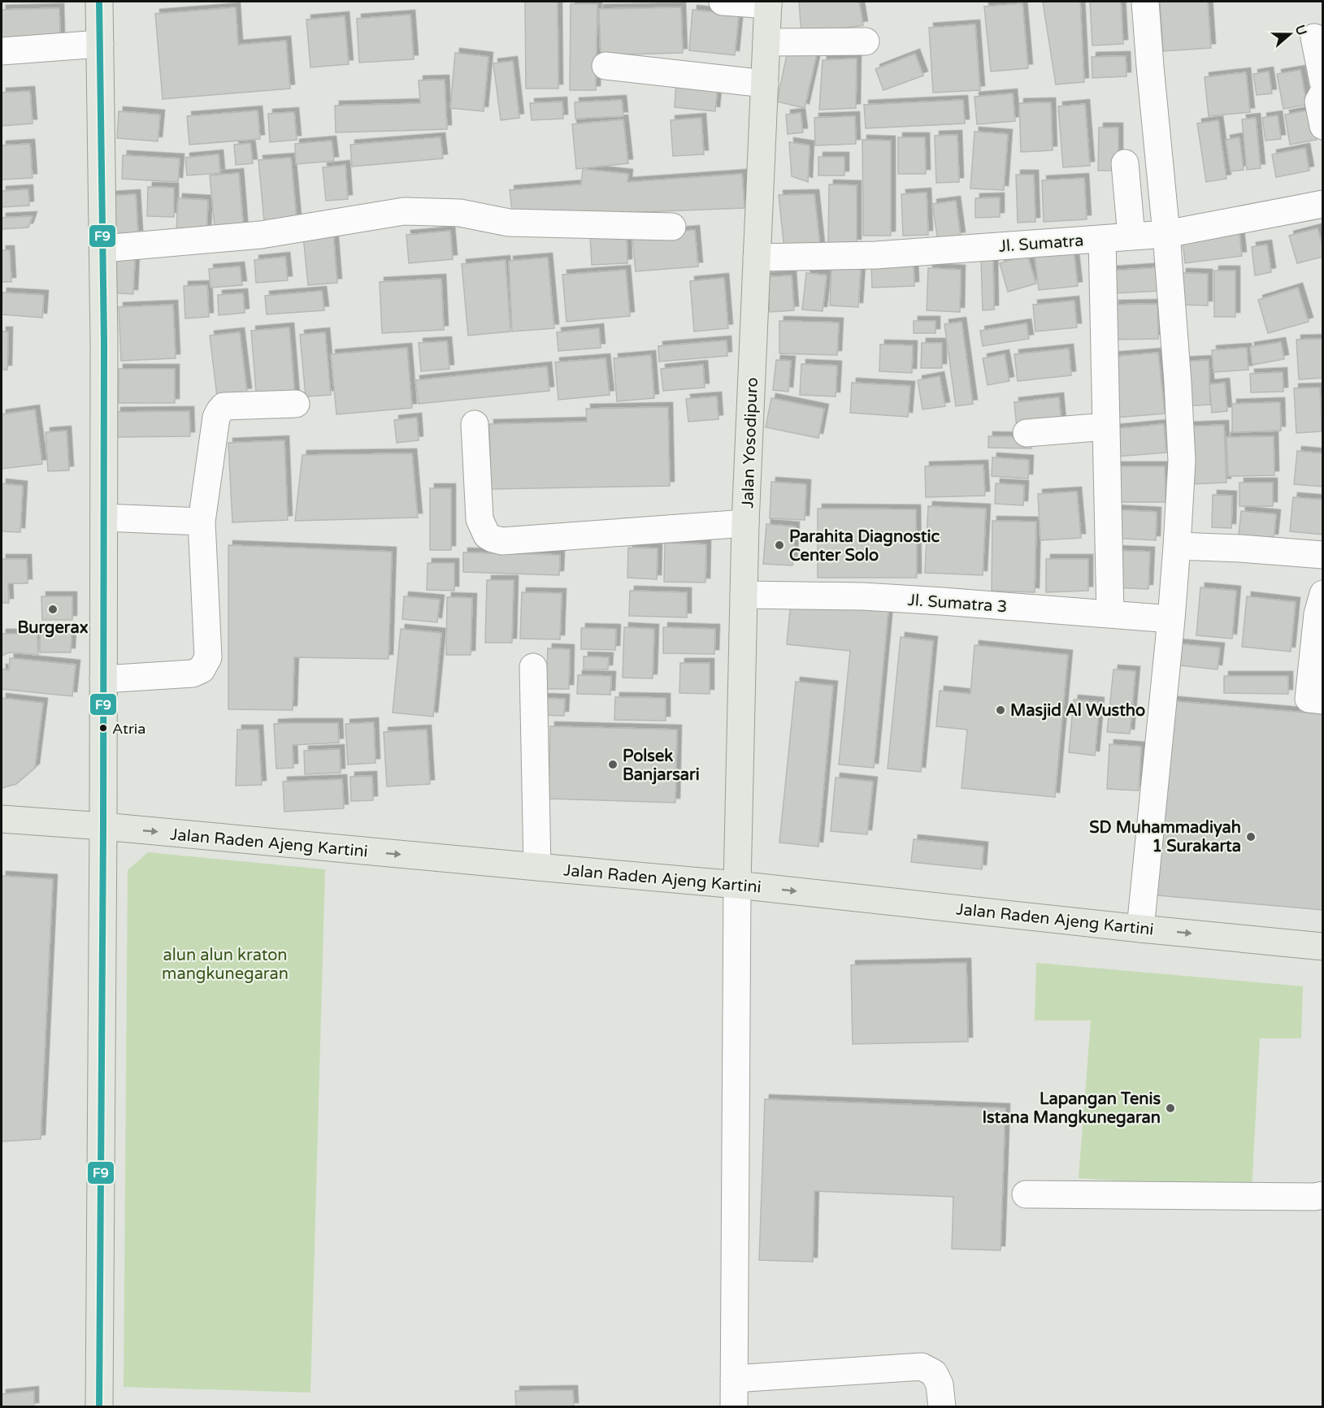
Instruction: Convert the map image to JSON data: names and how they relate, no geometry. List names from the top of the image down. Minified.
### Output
{"streets":{"main road":["Jalan Yosodipuro","Jalan Raden Ajeng Kartini"],"street":["Jl. Sumatra","Jl. Sumatra 3"]},"crossings":[["Jl. Sumatra","Jalan Yosodipuro"],["Jalan Yosodipuro","Jl. Sumatra 3"],["Jalan Yosodipuro","Jalan Raden Ajeng Kartini"]],"one_way":["Jalan Raden Ajeng Kartini"],"parks":["alun alun kraton mangkunegaran"],"places":["Parahita Diagnostic Center Solo","Burgerax","Masjid Al Wustho","Atria","Polsek Banjarsari","SD Muhammadiyah 1 Surakarta","Lapangan Tenis Istana Mangkunegaran"],"lines":["transit line F9"],"north":"right"}
